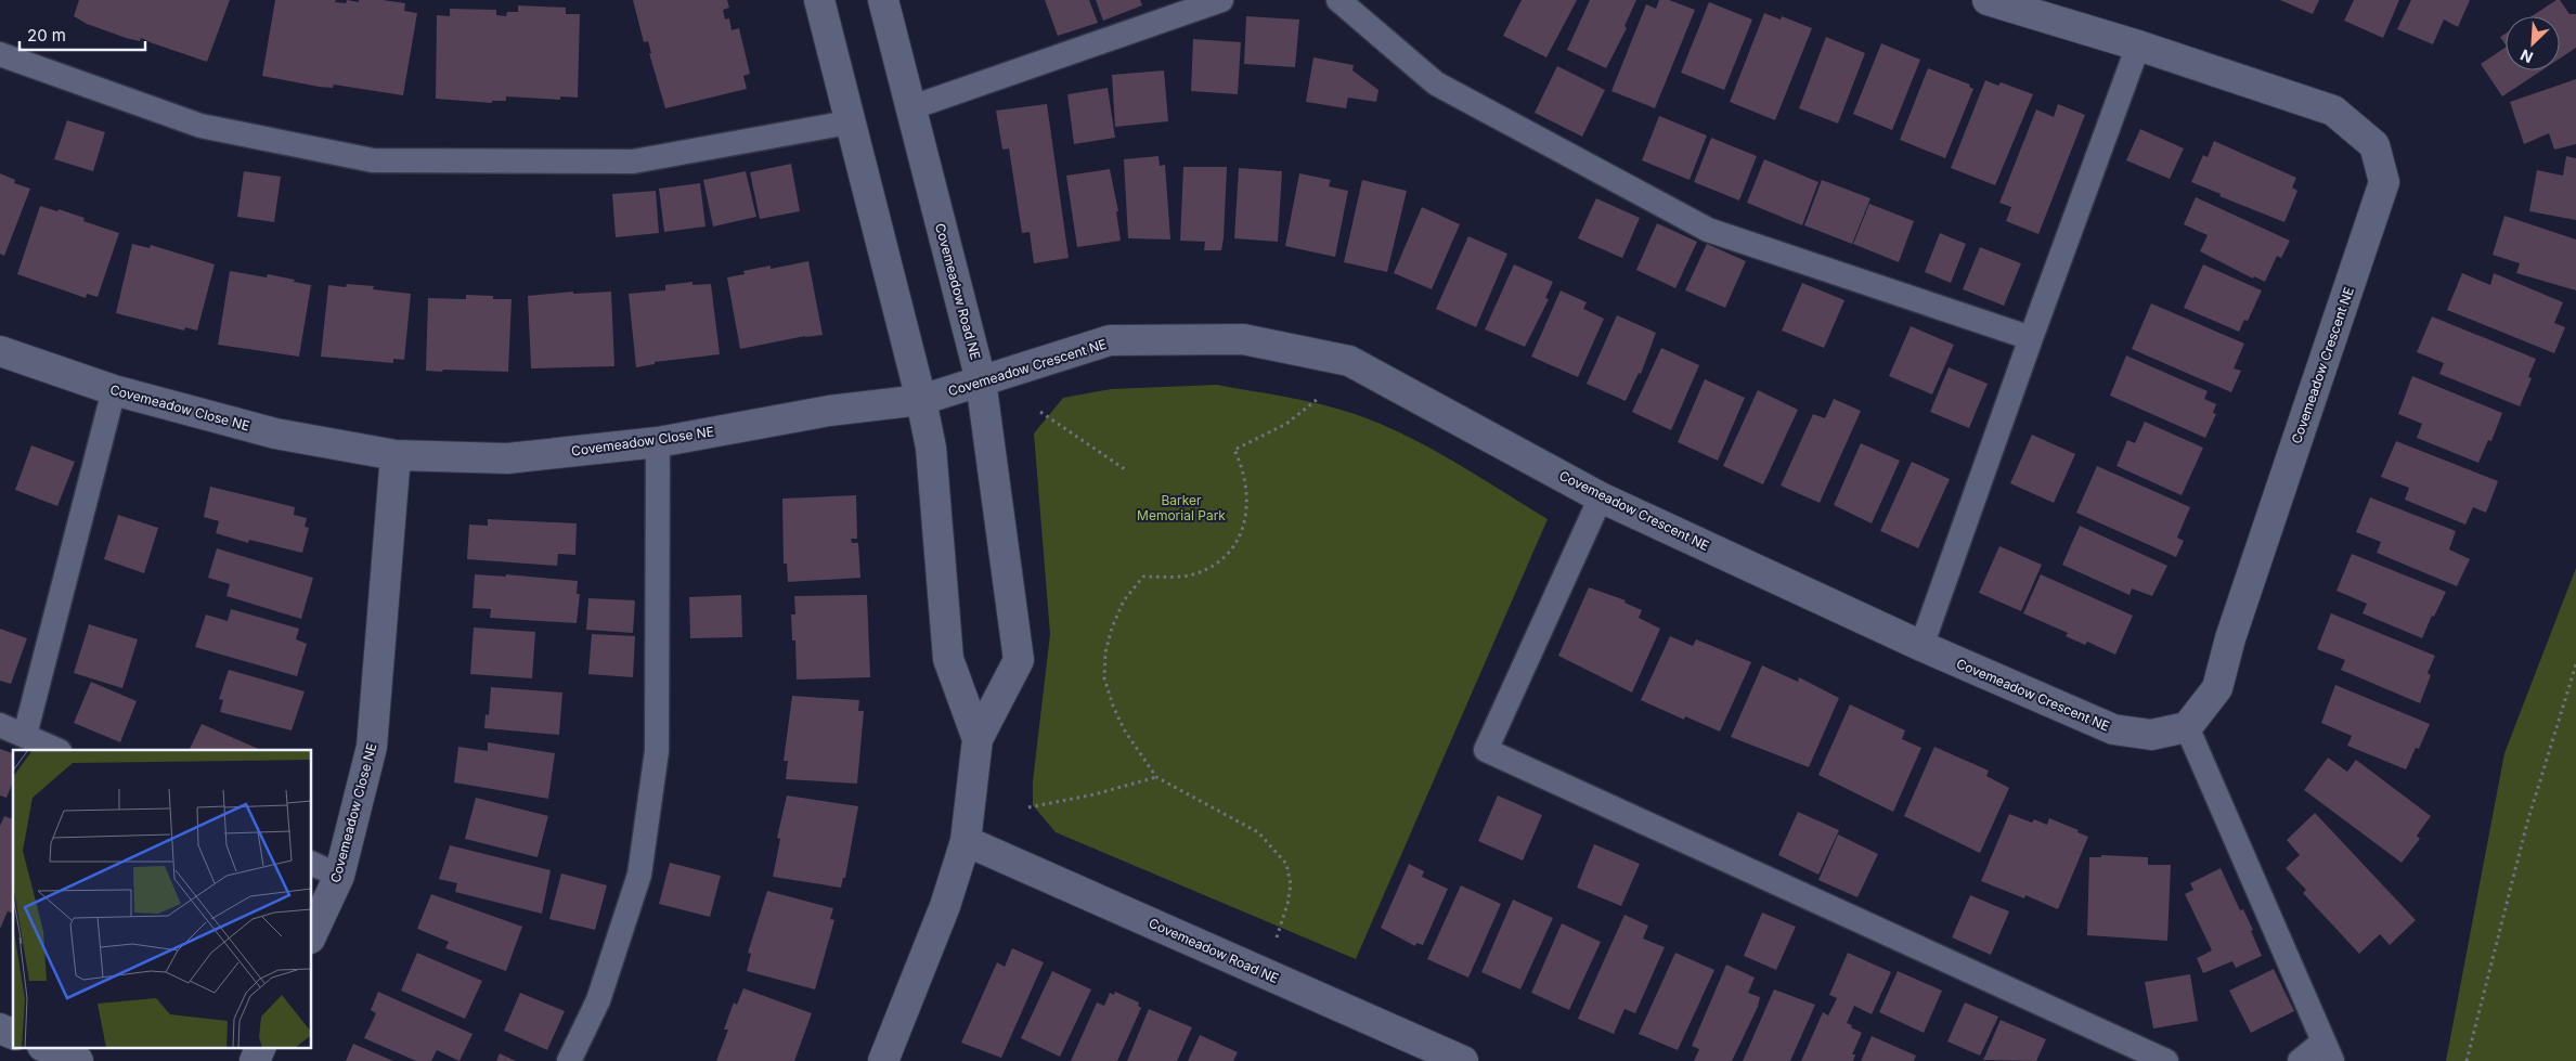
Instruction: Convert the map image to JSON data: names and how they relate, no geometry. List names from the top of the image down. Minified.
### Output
{"streets":{"street":["Covemeadow Road NE","Covemeadow Crescent NE","Covemeadow Close NE"]},"crossings":[["Covemeadow Road NE","Covemeadow Crescent NE"],["Covemeadow Road NE","Covemeadow Close NE"],["Covemeadow Crescent NE","Covemeadow Close NE"]],"parks":["Barker Memorial Park"],"scale_bar":"20 m","north":"bottom left"}
